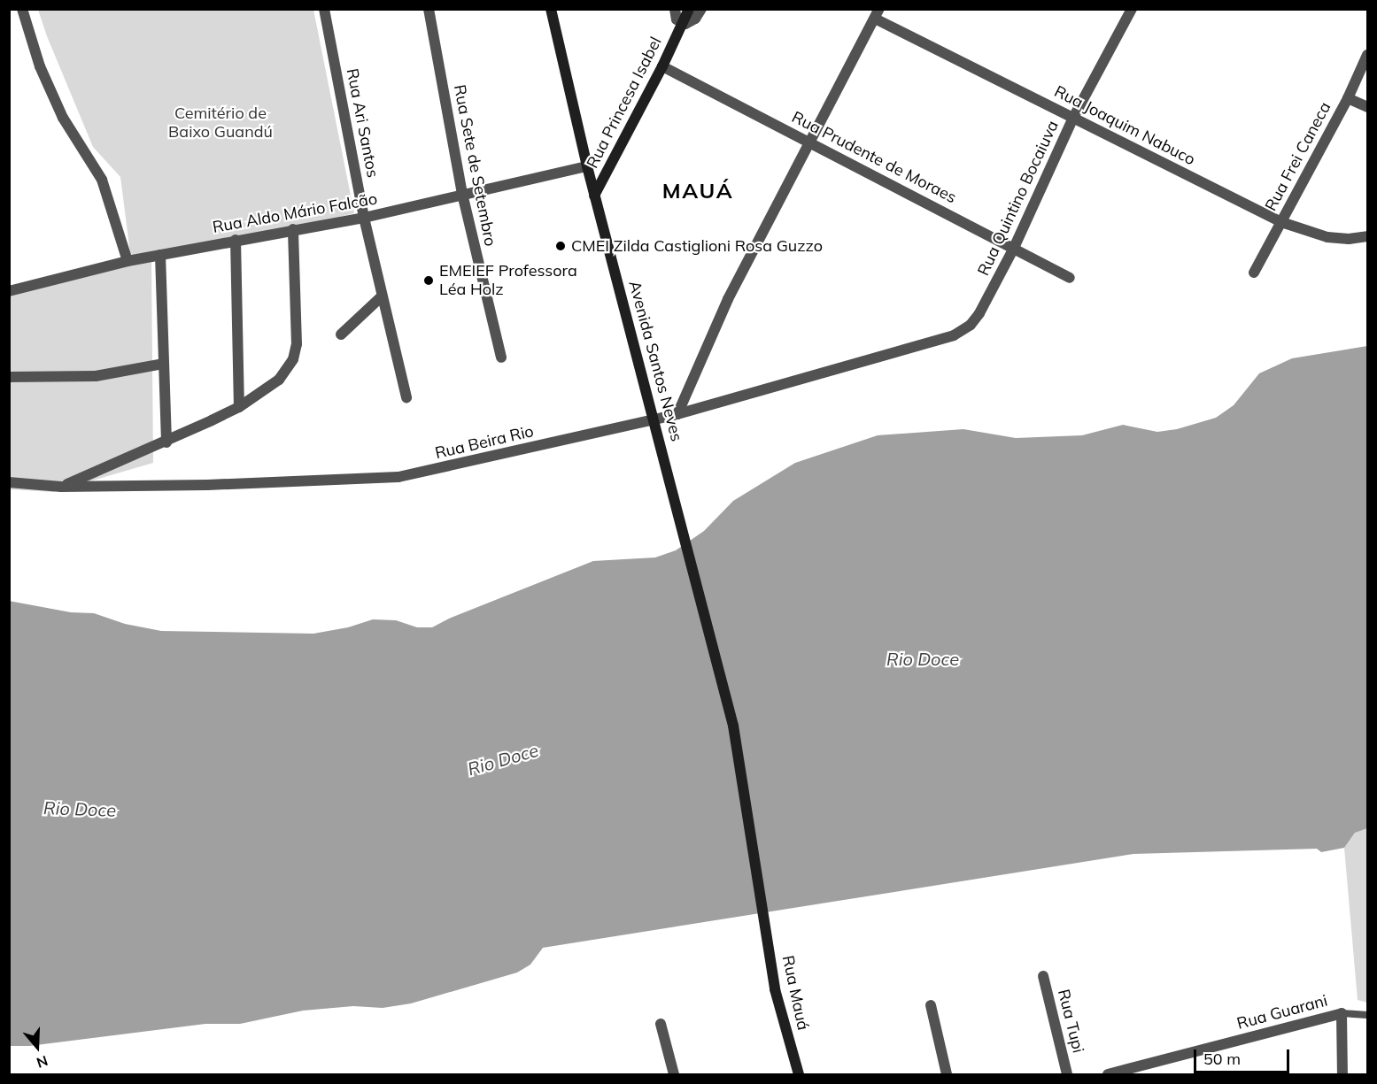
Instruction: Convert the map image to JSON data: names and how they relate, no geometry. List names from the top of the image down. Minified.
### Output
{"streets":{"street":["Rua Princesa Isabel","Rua Ari Santos","Rua Joaquim Nabuco","Rua Frei Caneca","Rua Prudente de Moraes","Rua Sete de Setembro","Rua Quintino Bocaiuva","Rua Aldo Mário Falcão","Avenida Santos Neves","Rua Beira Rio","Rua Mauá","Rua Guarani","Rua Tupi"]},"crossings":[["Rua Princesa Isabel","Rua Prudente de Moraes"],["Rua Princesa Isabel","Avenida Santos Neves"],["Rua Ari Santos","Rua Aldo Mário Falcão"],["Rua Joaquim Nabuco","Rua Frei Caneca"],["Rua Joaquim Nabuco","Rua Quintino Bocaiuva"],["Rua Prudente de Moraes","Rua Quintino Bocaiuva"],["Rua Sete de Setembro","Rua Aldo Mário Falcão"],["Rua Quintino Bocaiuva","Rua Beira Rio"],["Rua Aldo Mário Falcão","Avenida Santos Neves"],["Avenida Santos Neves","Rua Beira Rio"],["Avenida Santos Neves","Rua Mauá"]],"districts":["MAUÁ"],"water":["Rio Doce"],"parks":["Cemitério de Baixo Guandú"],"places":["CMEI Zilda Castiglioni Rosa Guzzo","EMEIEF Professora Léa Holz"],"scale_bar":"50 m","north":"bottom"}
